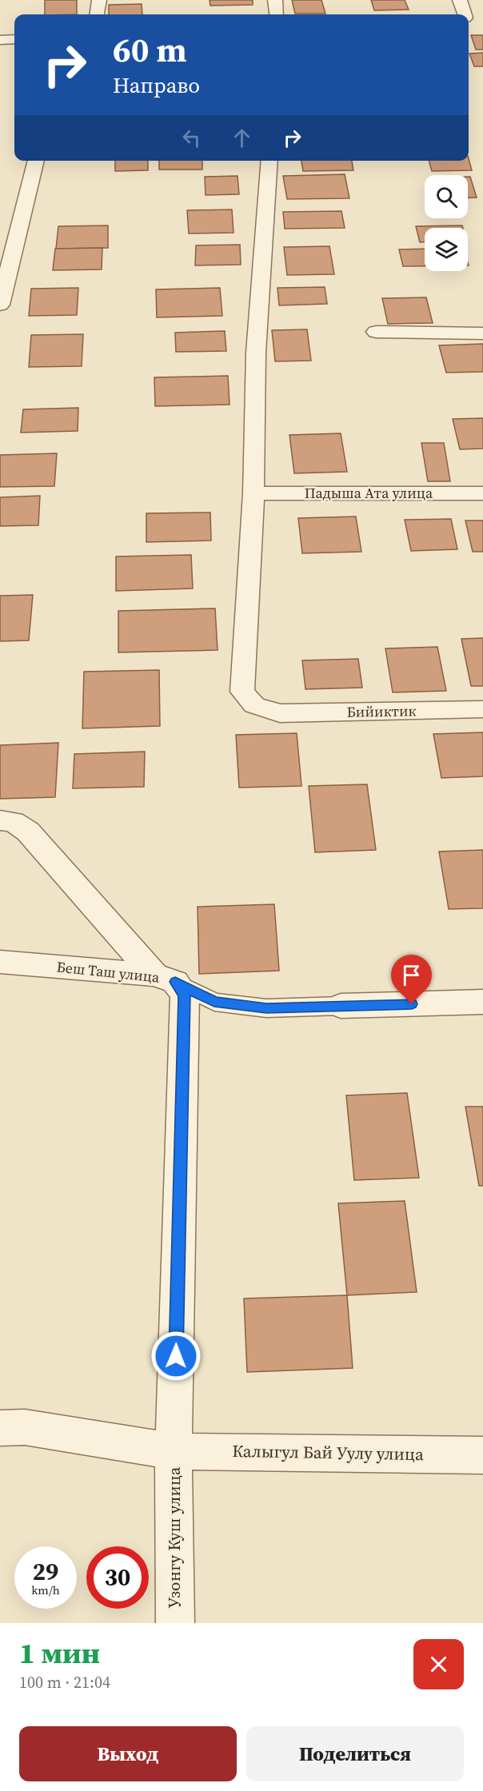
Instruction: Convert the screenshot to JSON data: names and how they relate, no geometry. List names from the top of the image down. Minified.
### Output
{"streets":{"street":["Падыша Ата улица","Бийиктик","Беш Таш улица","Калыгул Бай Уулу улица","Узонгу Куш улица"]},"crossings":[["Падыша Ата улица","Бийиктик"],["Беш Таш улица","Калыгул Бай Уулу улица"],["Беш Таш улица","Узонгу Куш улица"],["Калыгул Бай Уулу улица","Узонгу Куш улица"]],"page":{"turn":["60 m","Направо"],"speed":"29 km/h","limit":"30","heading":["1 мин","100 m · 21:04"],"buttons":["Выход","Поделиться"]}}
